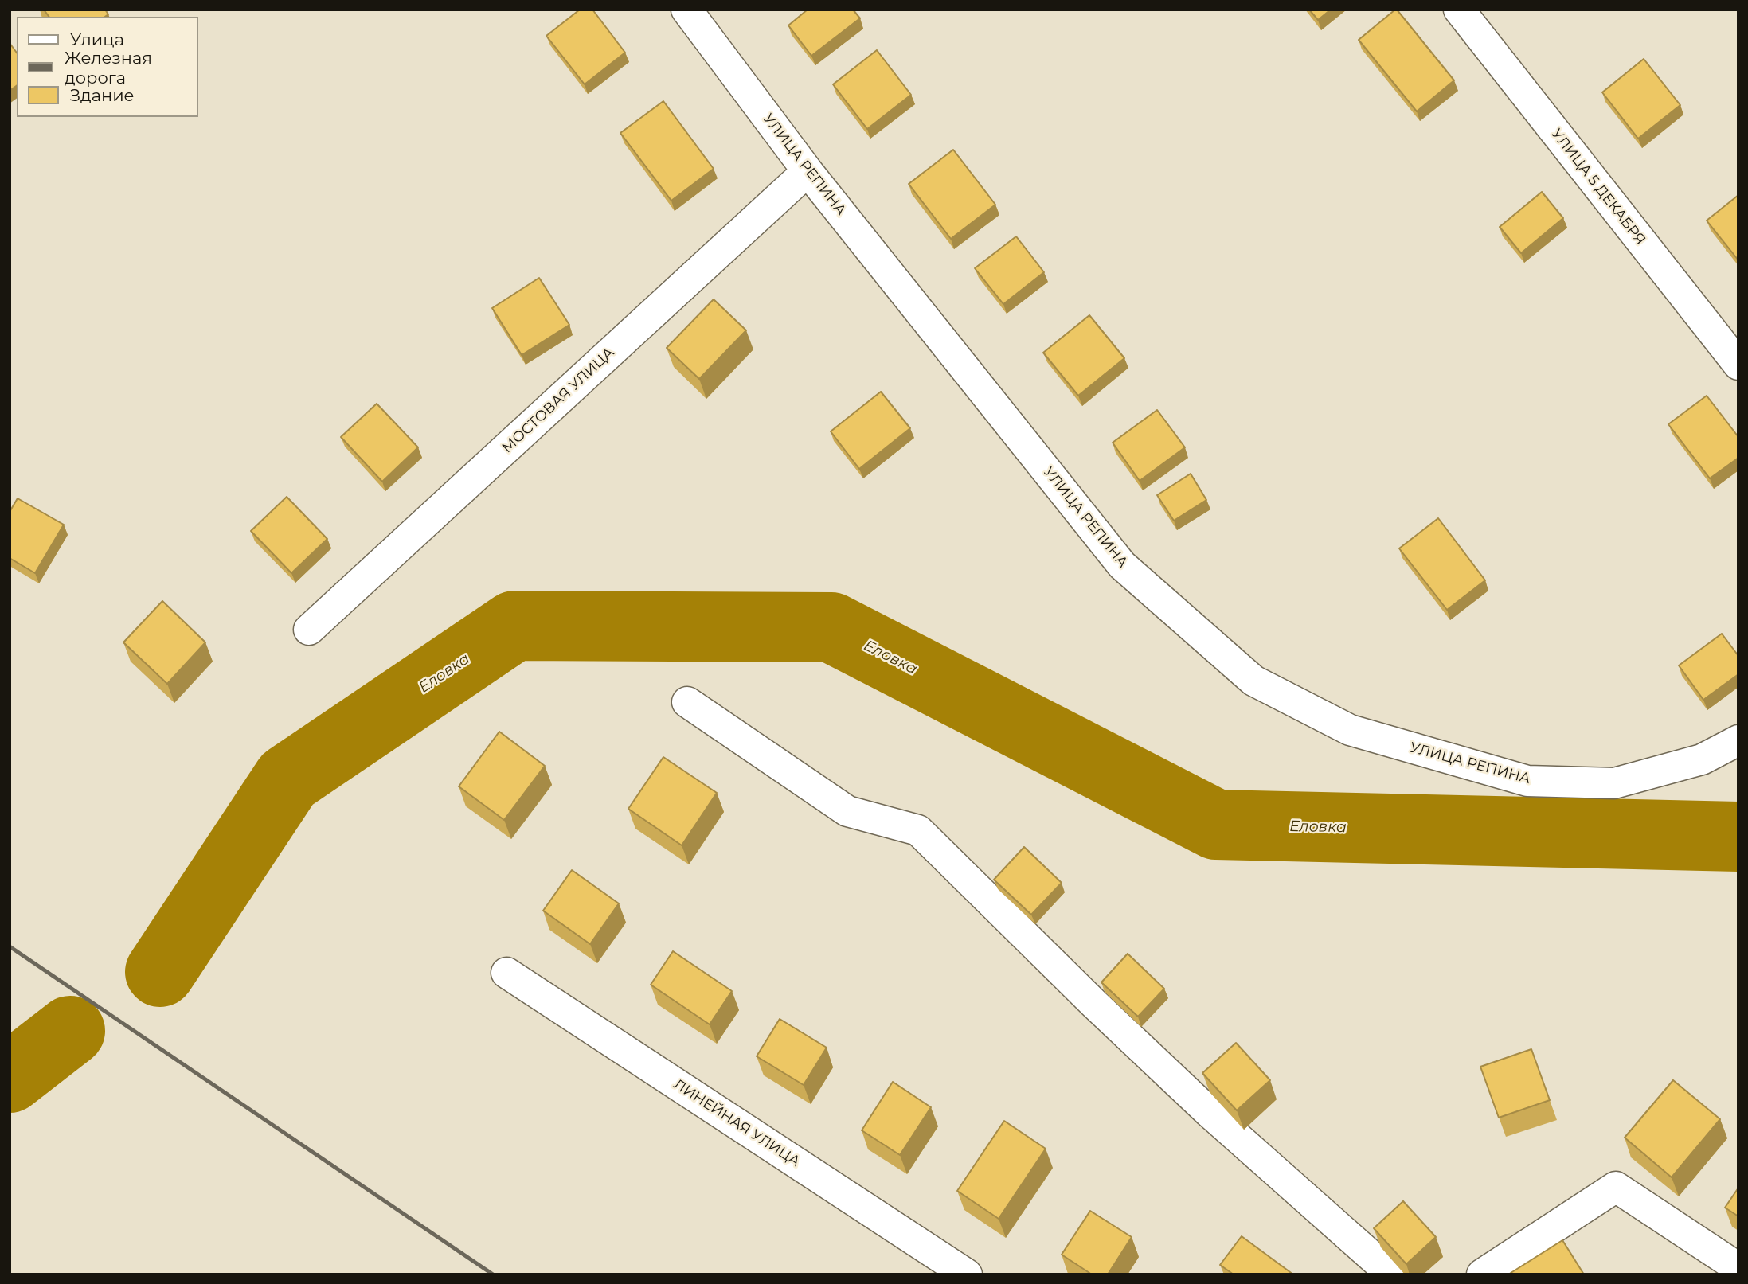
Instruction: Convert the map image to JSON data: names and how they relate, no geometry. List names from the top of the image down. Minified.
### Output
{"streets":{"street":["УЛИЦА РЕПИНА","УЛИЦА 5 ДЕКАБРЯ","МОСТОВАЯ УЛИЦА","ЛИНЕЙНАЯ УЛИЦА"]},"crossings":[["УЛИЦА РЕПИНА","МОСТОВАЯ УЛИЦА"]],"water":["Еловка"],"legend":["Улица","Железная дорога","Здание"]}
